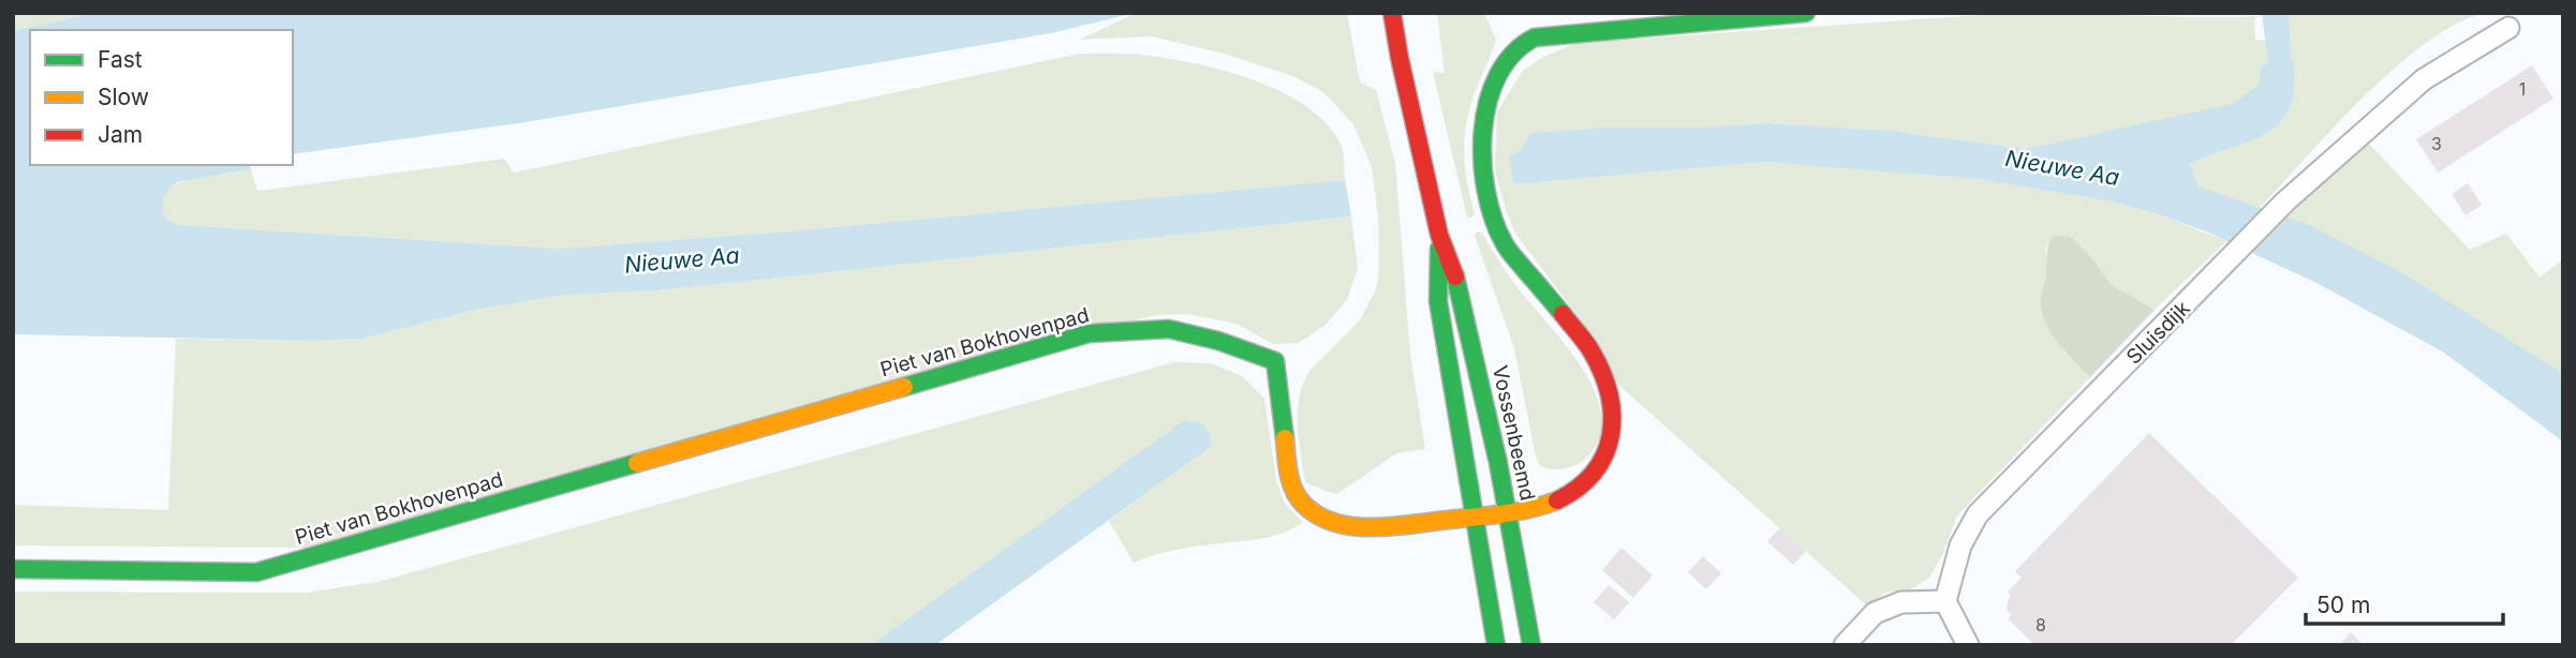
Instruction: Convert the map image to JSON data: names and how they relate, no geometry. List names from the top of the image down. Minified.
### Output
{"streets":{"street":["Sluisdijk","Piet van Bokhovenpad","Vossenbeemd"]},"crossings":[["Piet van Bokhovenpad","Vossenbeemd"]],"water":["Nieuwe Aa"],"house_numbers":["1","3","8"],"legend":["Fast","Slow","Jam"],"scale_bar":"50 m"}
